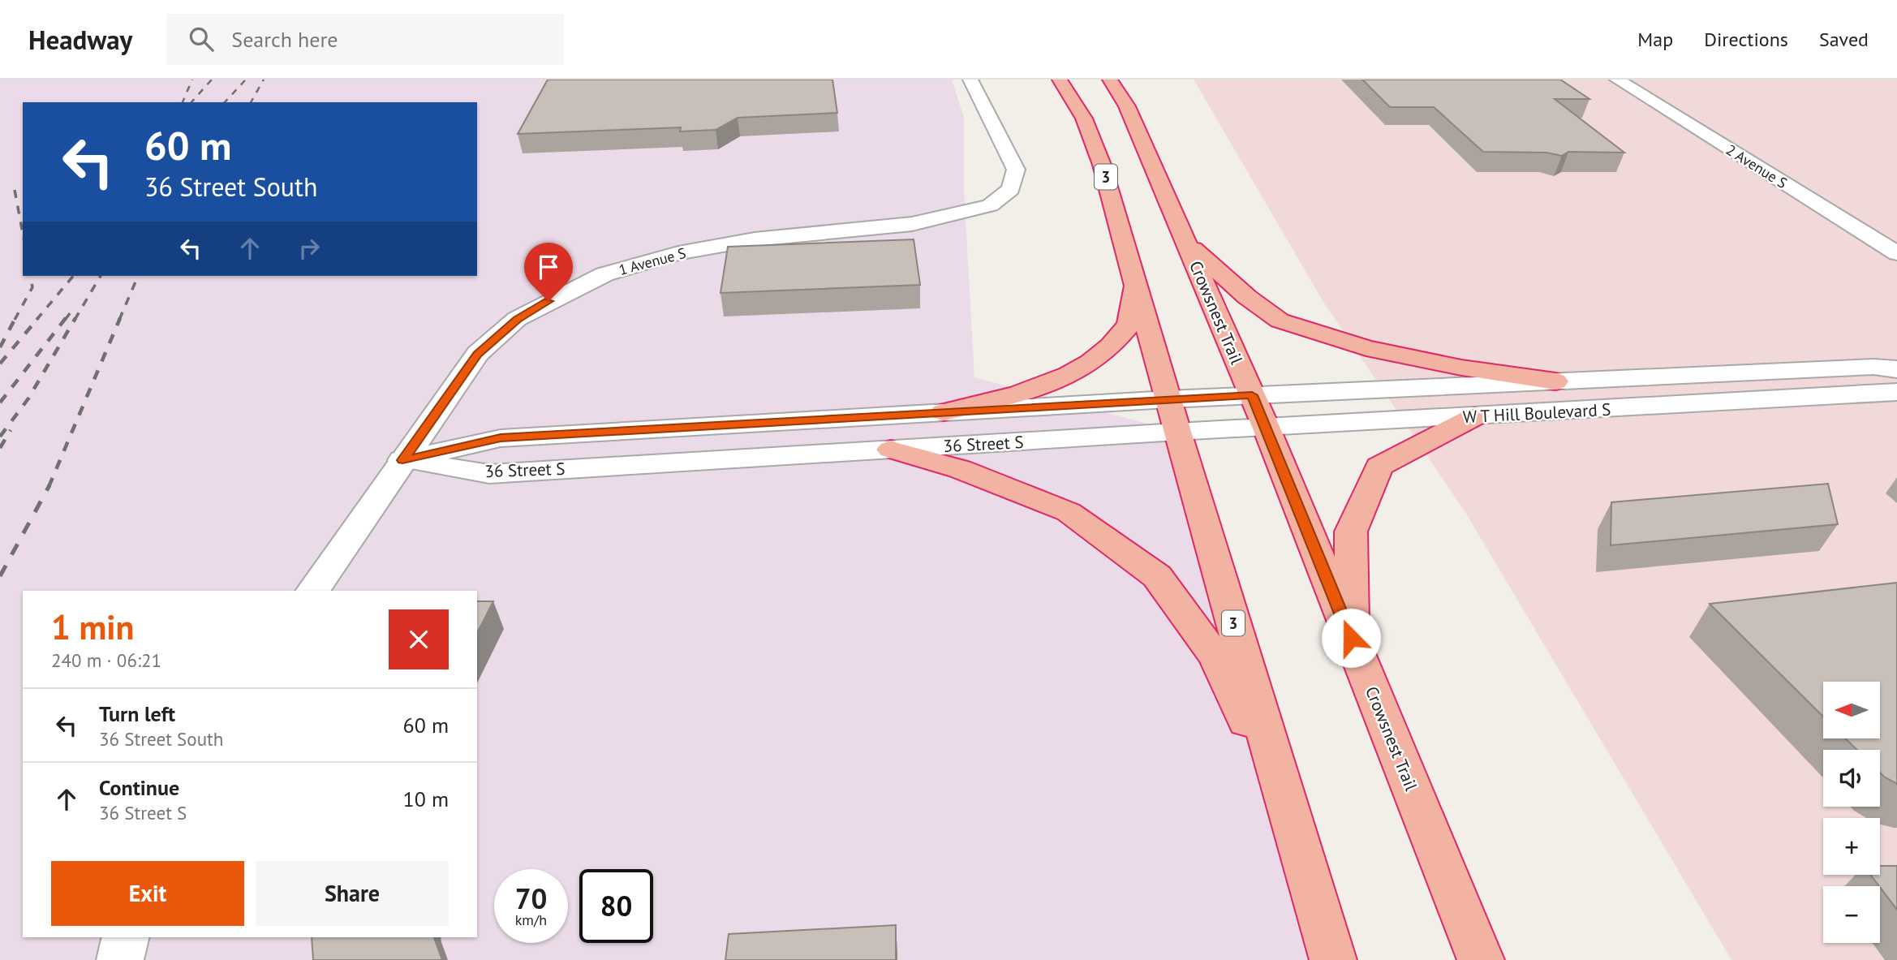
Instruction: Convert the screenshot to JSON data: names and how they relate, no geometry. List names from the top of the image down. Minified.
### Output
{"streets":{"highway":["3","Crowsnest Trail"],"street":["2 Avenue S","1 Avenue S","W T Hill Boulevard S","36 Street S"]},"crossings":[["3","W T Hill Boulevard S"],["3","36 Street S"],["1 Avenue S","36 Street S"],["Crowsnest Trail","W T Hill Boulevard S"],["W T Hill Boulevard S","36 Street S"]],"north":"left","page":{"header":"Headway","search":"Search here","nav":["Map","Directions","Saved"],"turn":["60 m","36 Street South"],"heading":["1 min","240 m · 06:21"],"map_buttons":["+","−"],"list":[{"name":"Turn left","note":"36 Street South","value":"60 m"},{"name":"Continue","note":"36 Street S","value":"10 m"}],"buttons":["Exit","Share"],"speed":"70 km/h","limit":"80"}}
